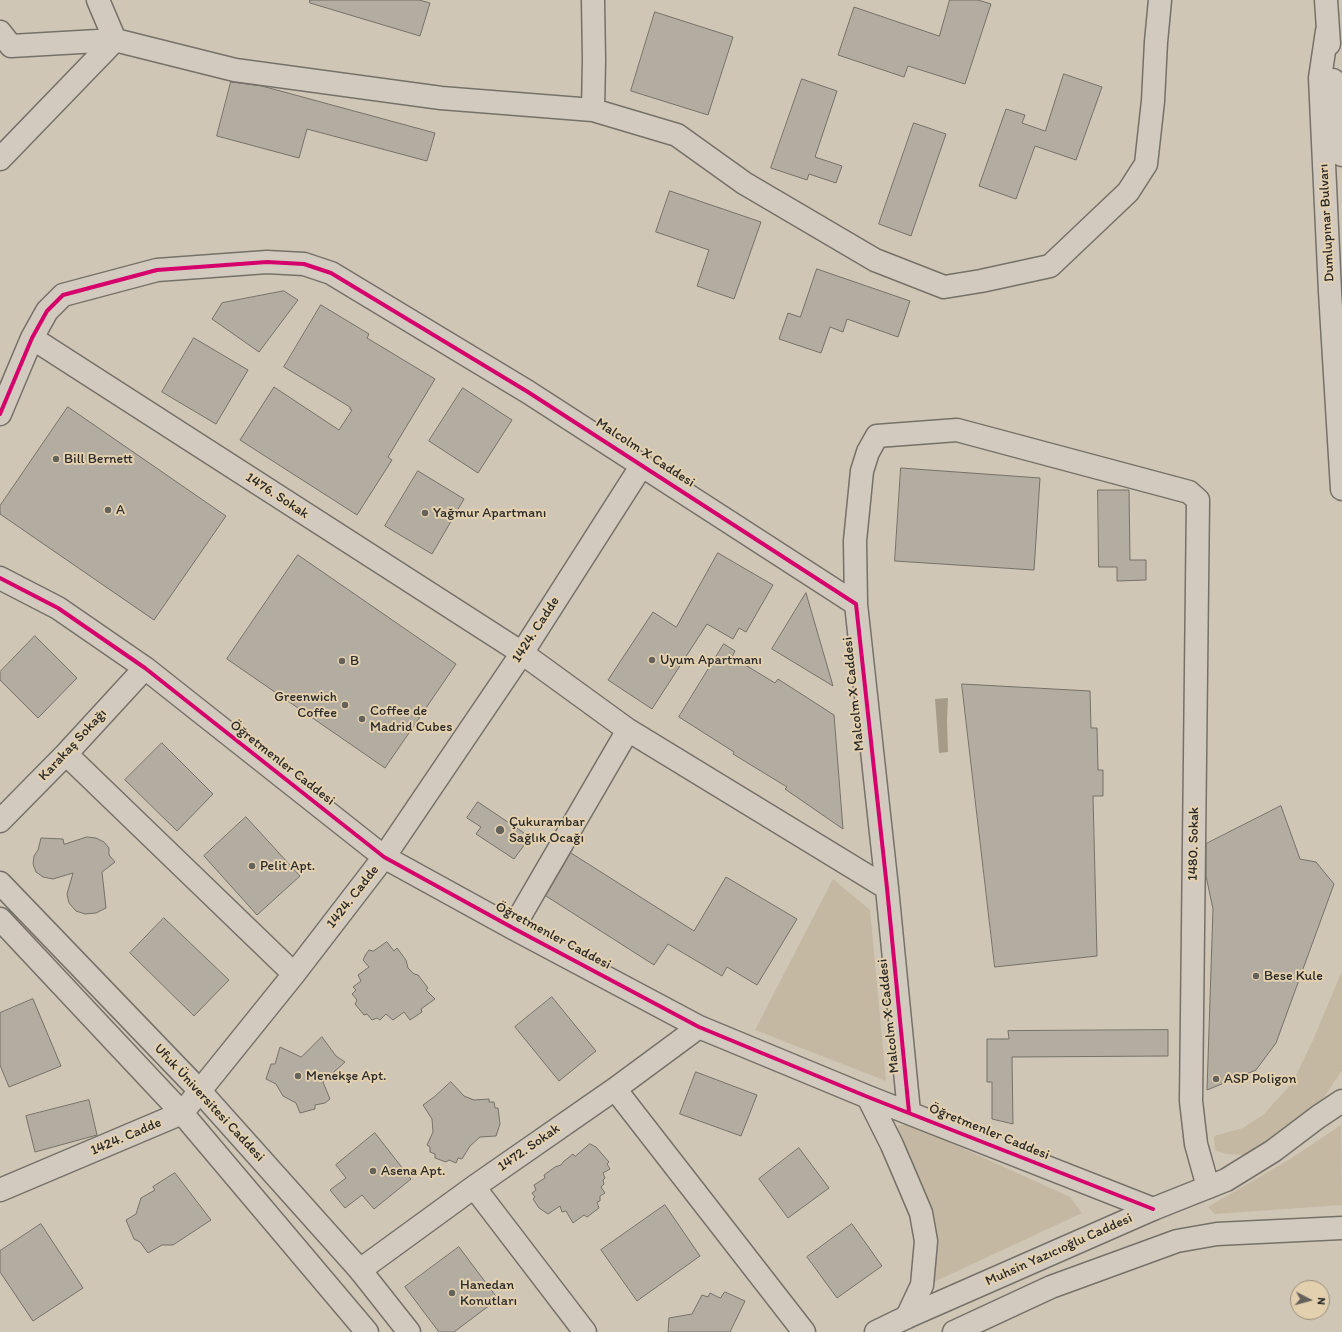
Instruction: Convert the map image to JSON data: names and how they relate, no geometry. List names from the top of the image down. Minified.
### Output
{"streets":{"main road":["Dumlupınar Bulvarı","Malcolm X Caddesi","1476. Sokak","1424. Cadde","Karakaş Sokağı","Öğretmenler Caddesi","1480. Sokak","Ufuk Üniversitesi Caddesi","1472. Sokak","Muhsin Yazıcıoğlu Caddesi"]},"crossings":[["Malcolm X Caddesi","1476. Sokak"],["Malcolm X Caddesi","1424. Cadde"],["Malcolm X Caddesi","Öğretmenler Caddesi"],["Malcolm X Caddesi","1480. Sokak"],["1476. Sokak","1424. Cadde"],["1424. Cadde","Öğretmenler Caddesi"],["1424. Cadde","Ufuk Üniversitesi Caddesi"],["Karakaş Sokağı","Öğretmenler Caddesi"],["Öğretmenler Caddesi","1472. Sokak"],["Öğretmenler Caddesi","Muhsin Yazıcıoğlu Caddesi"],["1480. Sokak","Muhsin Yazıcıoğlu Caddesi"],["Ufuk Üniversitesi Caddesi","1472. Sokak"]],"places":["Bill Bernett","A","Yağmur Apartmanı","Uyum Apartmanı","B","Greenwich Coffee","Coffee de Madrid Cubes","Çukurambar Sağlık Ocağı","Pelit Apt.","Bese Kule","Menekşe Apt.","ASP Poligon","Asena Apt.","Hanedan Konutları"],"north":"right"}
